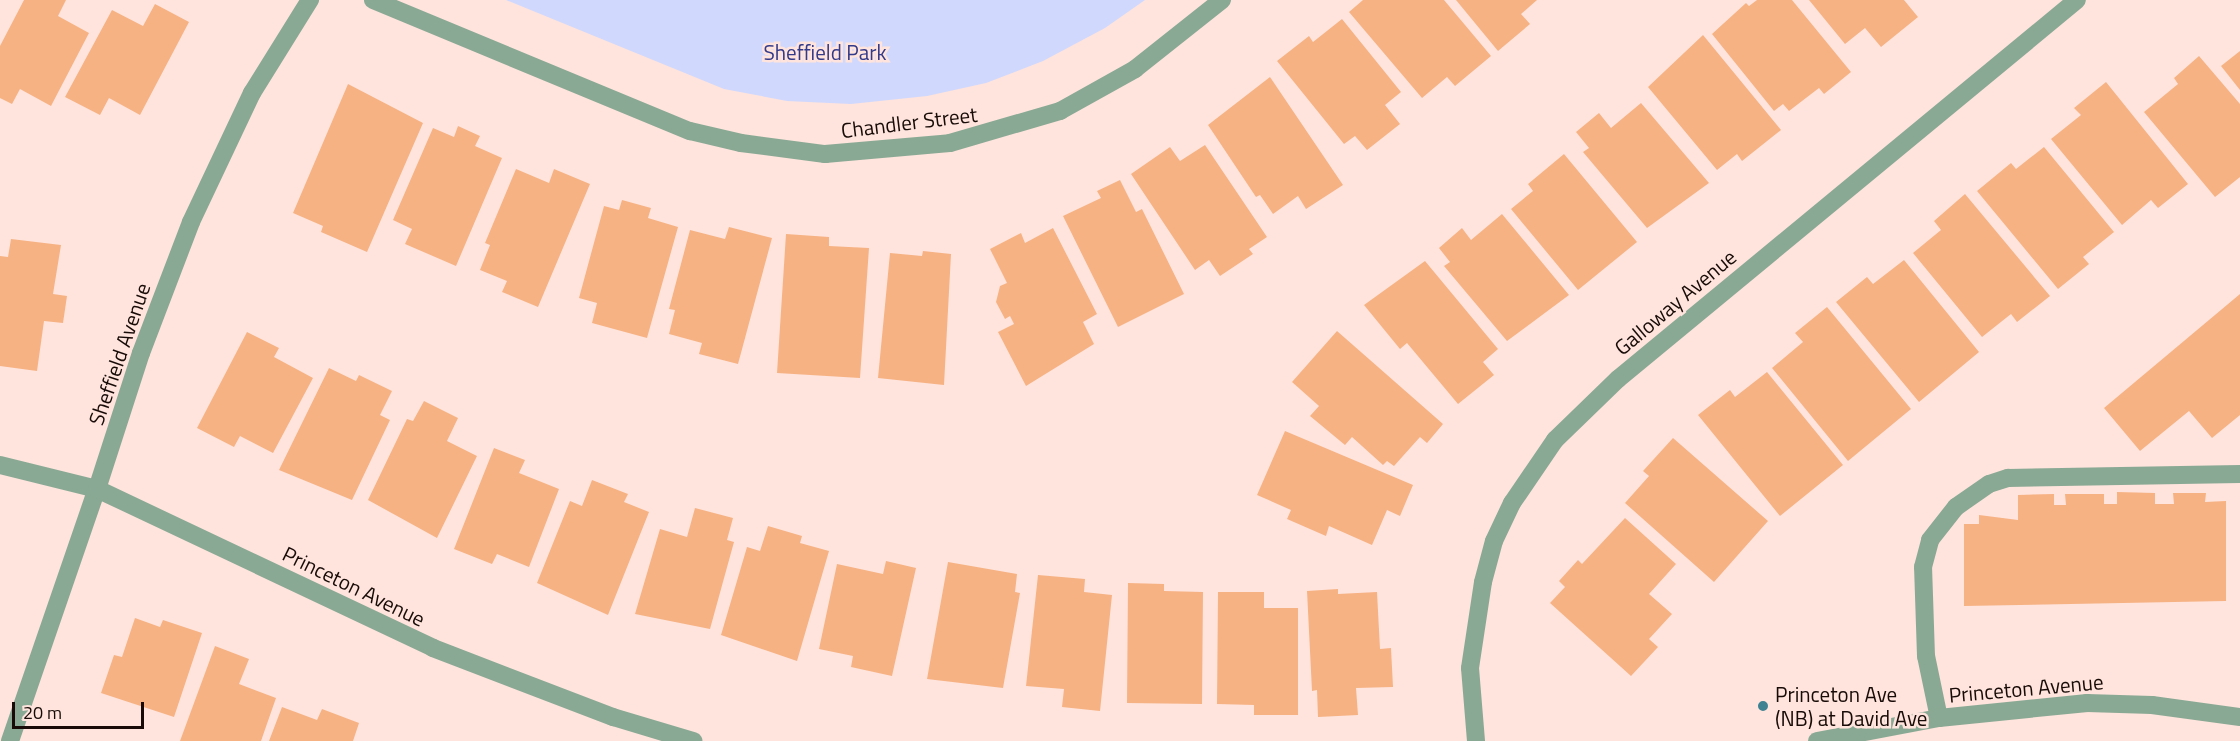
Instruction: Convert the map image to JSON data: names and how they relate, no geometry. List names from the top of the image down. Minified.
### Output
{"streets":{"street":["Chandler Street","Galloway Avenue","Sheffield Avenue","Princeton Avenue"]},"crossings":[["Sheffield Avenue","Princeton Avenue"]],"parks":["Sheffield Park"],"places":["Princeton Ave (NB) at David Ave"],"scale_bar":"20 m"}
